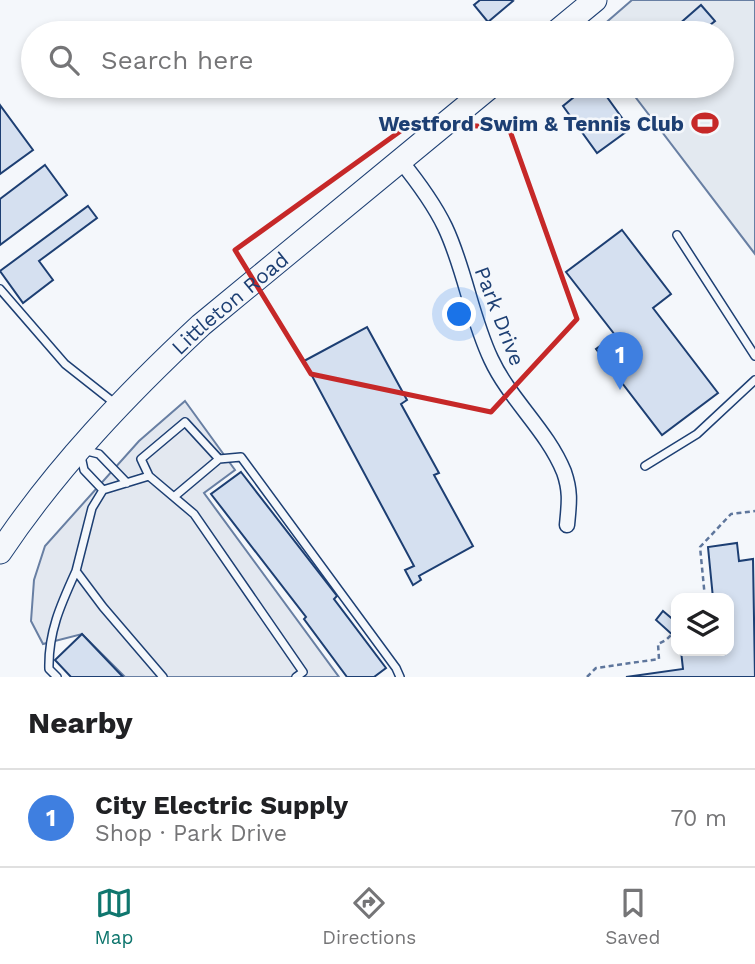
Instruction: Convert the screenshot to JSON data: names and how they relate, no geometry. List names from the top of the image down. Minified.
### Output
{"streets":{"main road":["Littleton Road"],"street":["Park Drive"]},"crossings":[["Littleton Road","Park Drive"]],"places":{"sports":["Westford Swim & Tennis Club"]},"page":{"search":"Search here","pins":"1","heading":"Nearby","list":[{"mark":"1","name":"City Electric Supply","note":"Shop · Park Drive","value":"70 m"}],"nav":["Map","Directions","Saved"]}}
